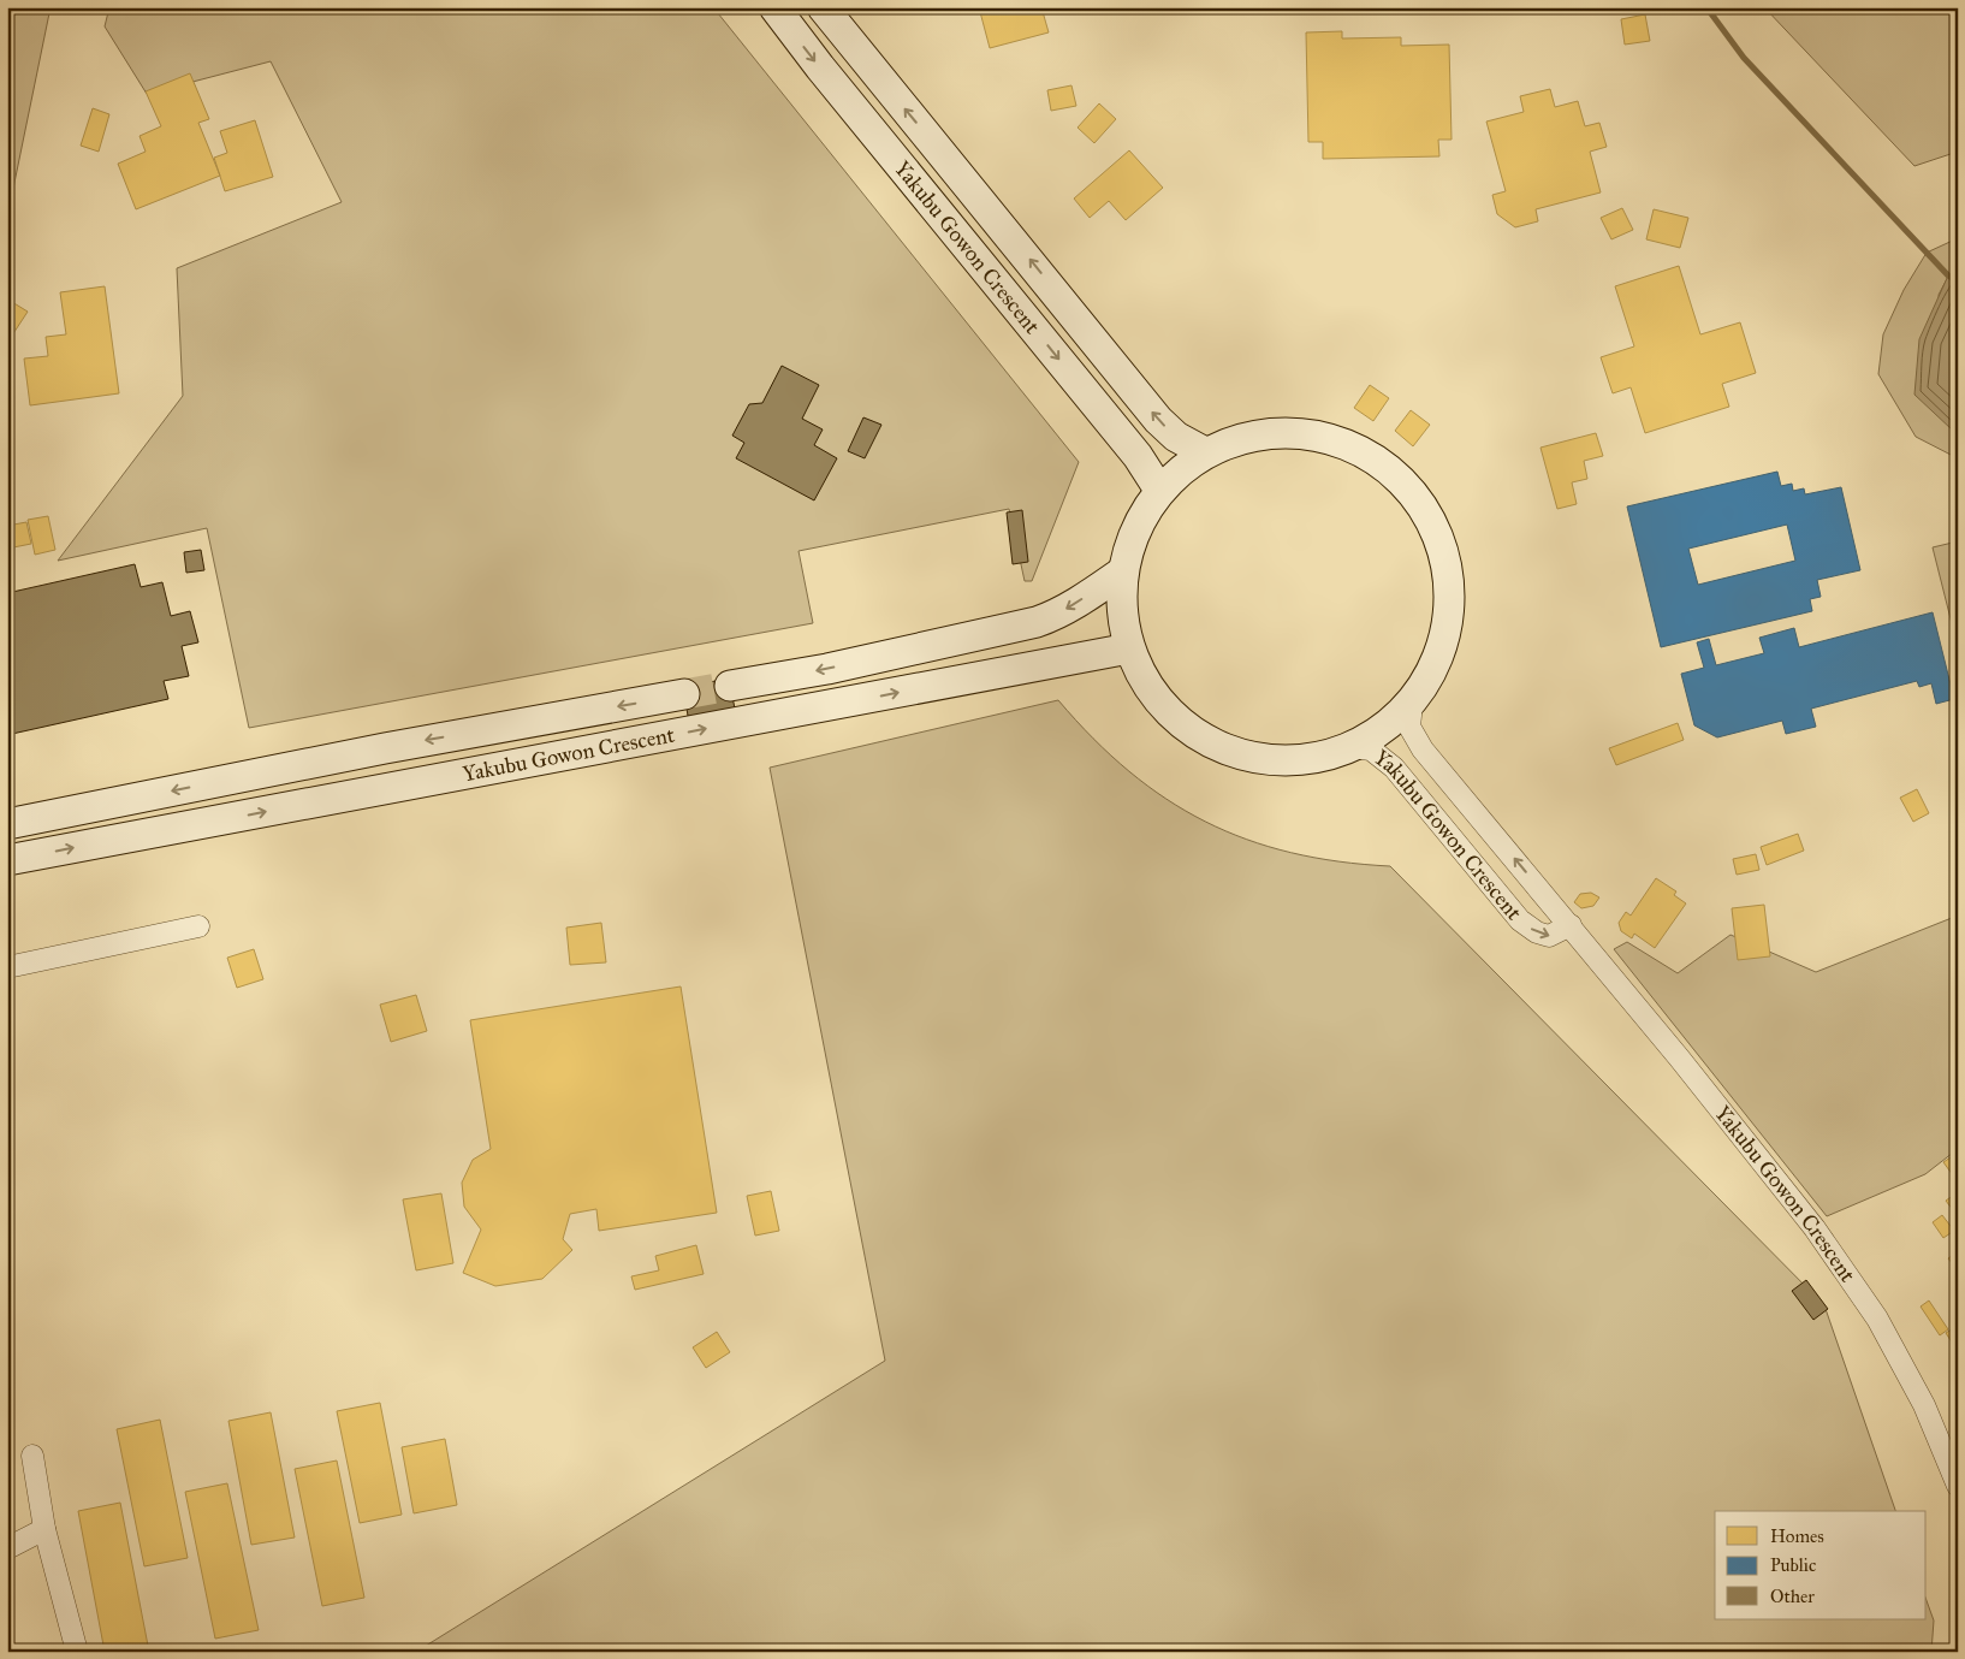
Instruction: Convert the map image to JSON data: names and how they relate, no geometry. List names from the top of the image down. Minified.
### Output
{"streets":{"street":["Yakubu Gowon Crescent"]},"legend":["Homes","Public","Other"]}
